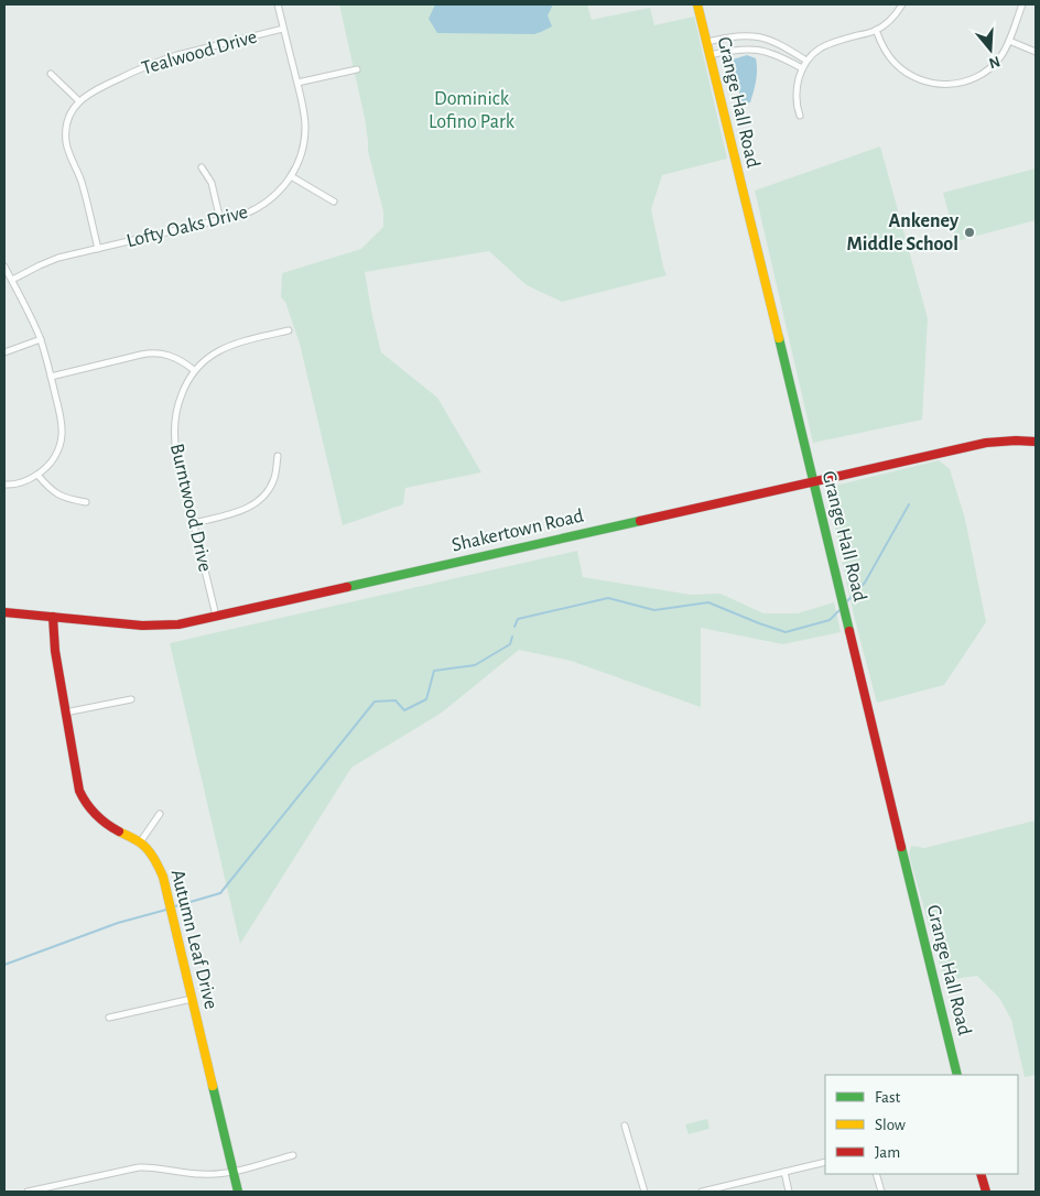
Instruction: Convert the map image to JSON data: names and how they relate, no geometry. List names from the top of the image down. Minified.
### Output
{"streets":{"street":["Tealwood Drive","Grange Hall Road","Lofty Oaks Drive","Burntwood Drive","Shakertown Road","Autumn Leaf Drive"]},"crossings":[["Tealwood Drive","Lofty Oaks Drive"],["Grange Hall Road","Shakertown Road"],["Burntwood Drive","Shakertown Road"],["Shakertown Road","Autumn Leaf Drive"]],"parks":["Dominick Lofino Park"],"places":["Ankeney Middle School"],"legend":["Fast","Slow","Jam"],"north":"bottom"}
